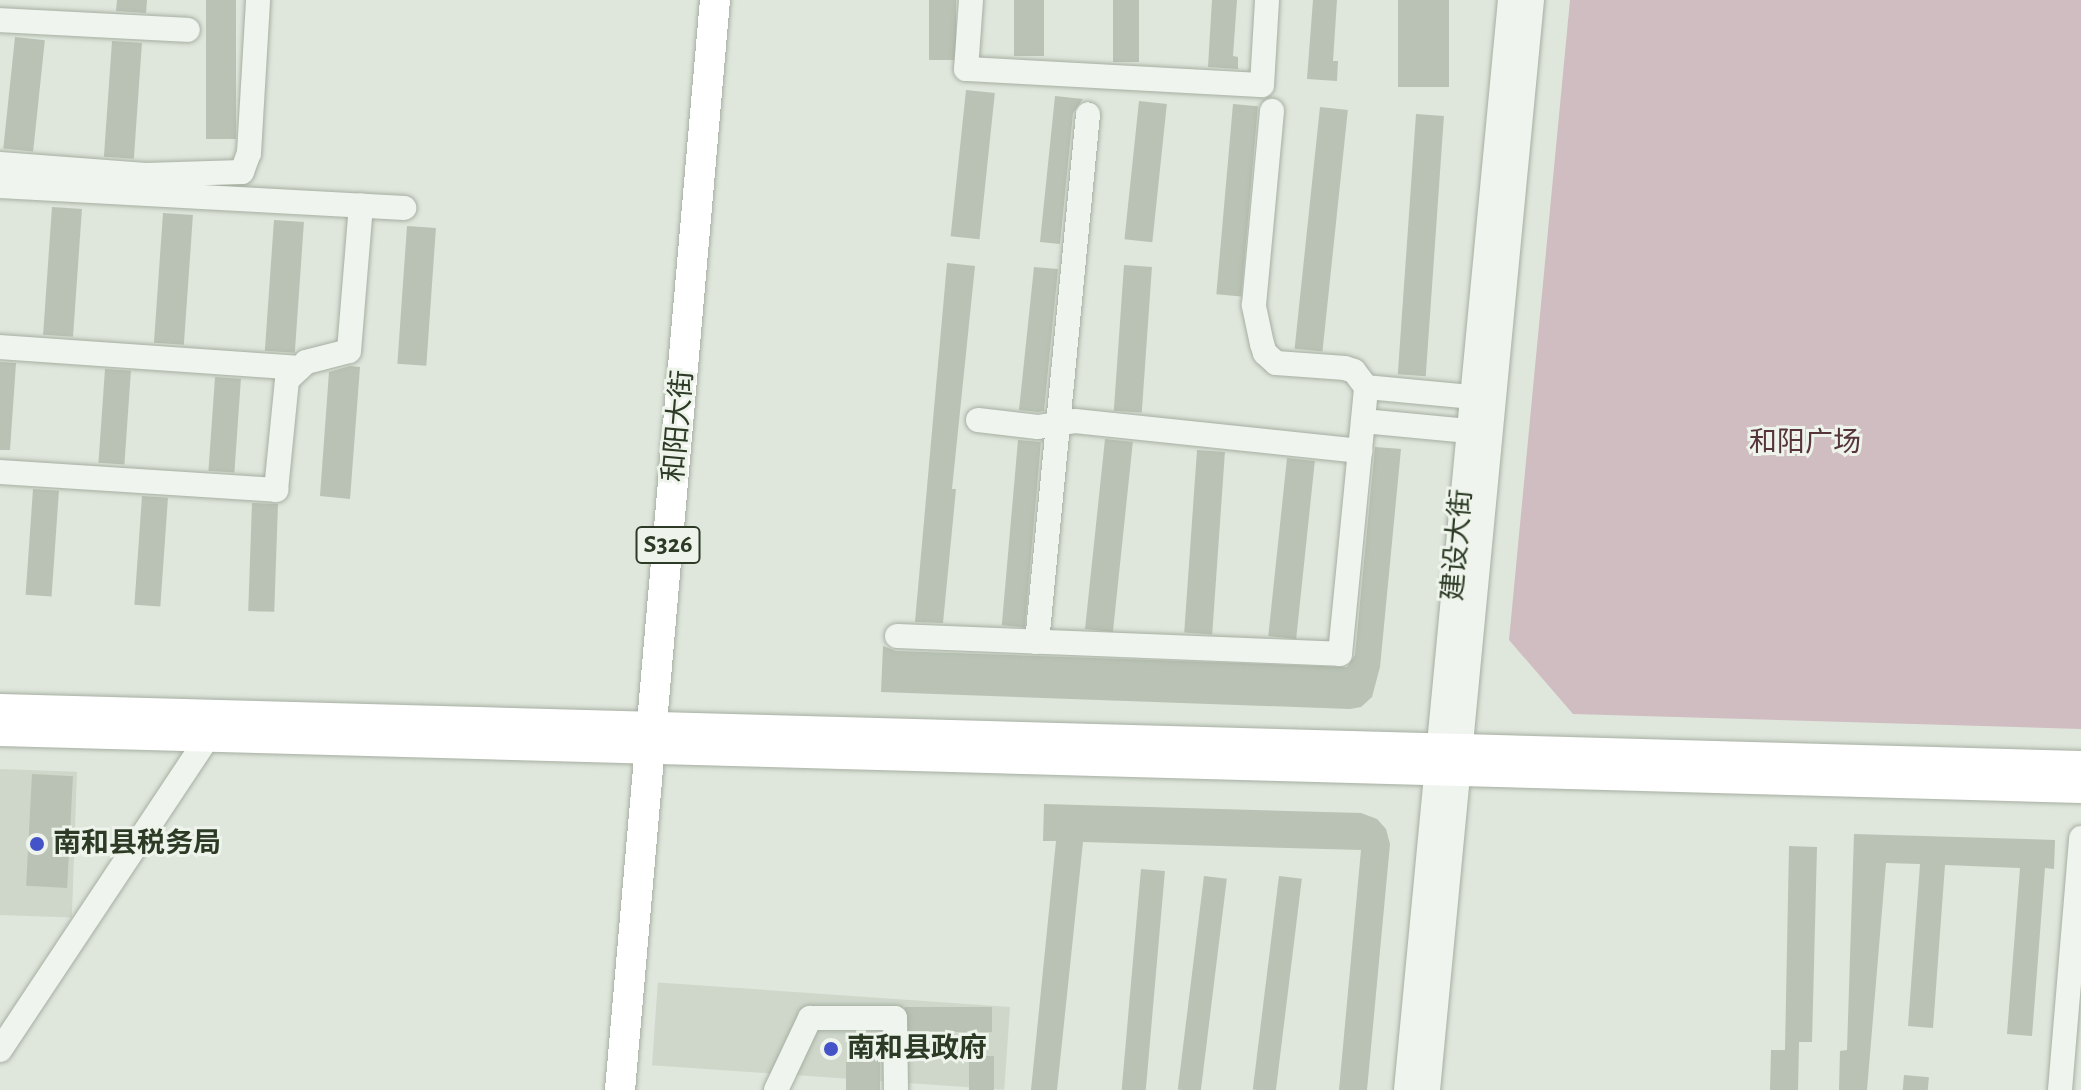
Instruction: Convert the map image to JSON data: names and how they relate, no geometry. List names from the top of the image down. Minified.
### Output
{"streets":{"main road":["和阳大街","S326"],"street":["建设大街"]},"parks":["和阳广场"],"places":["南和县税务局","南和县政府"]}
